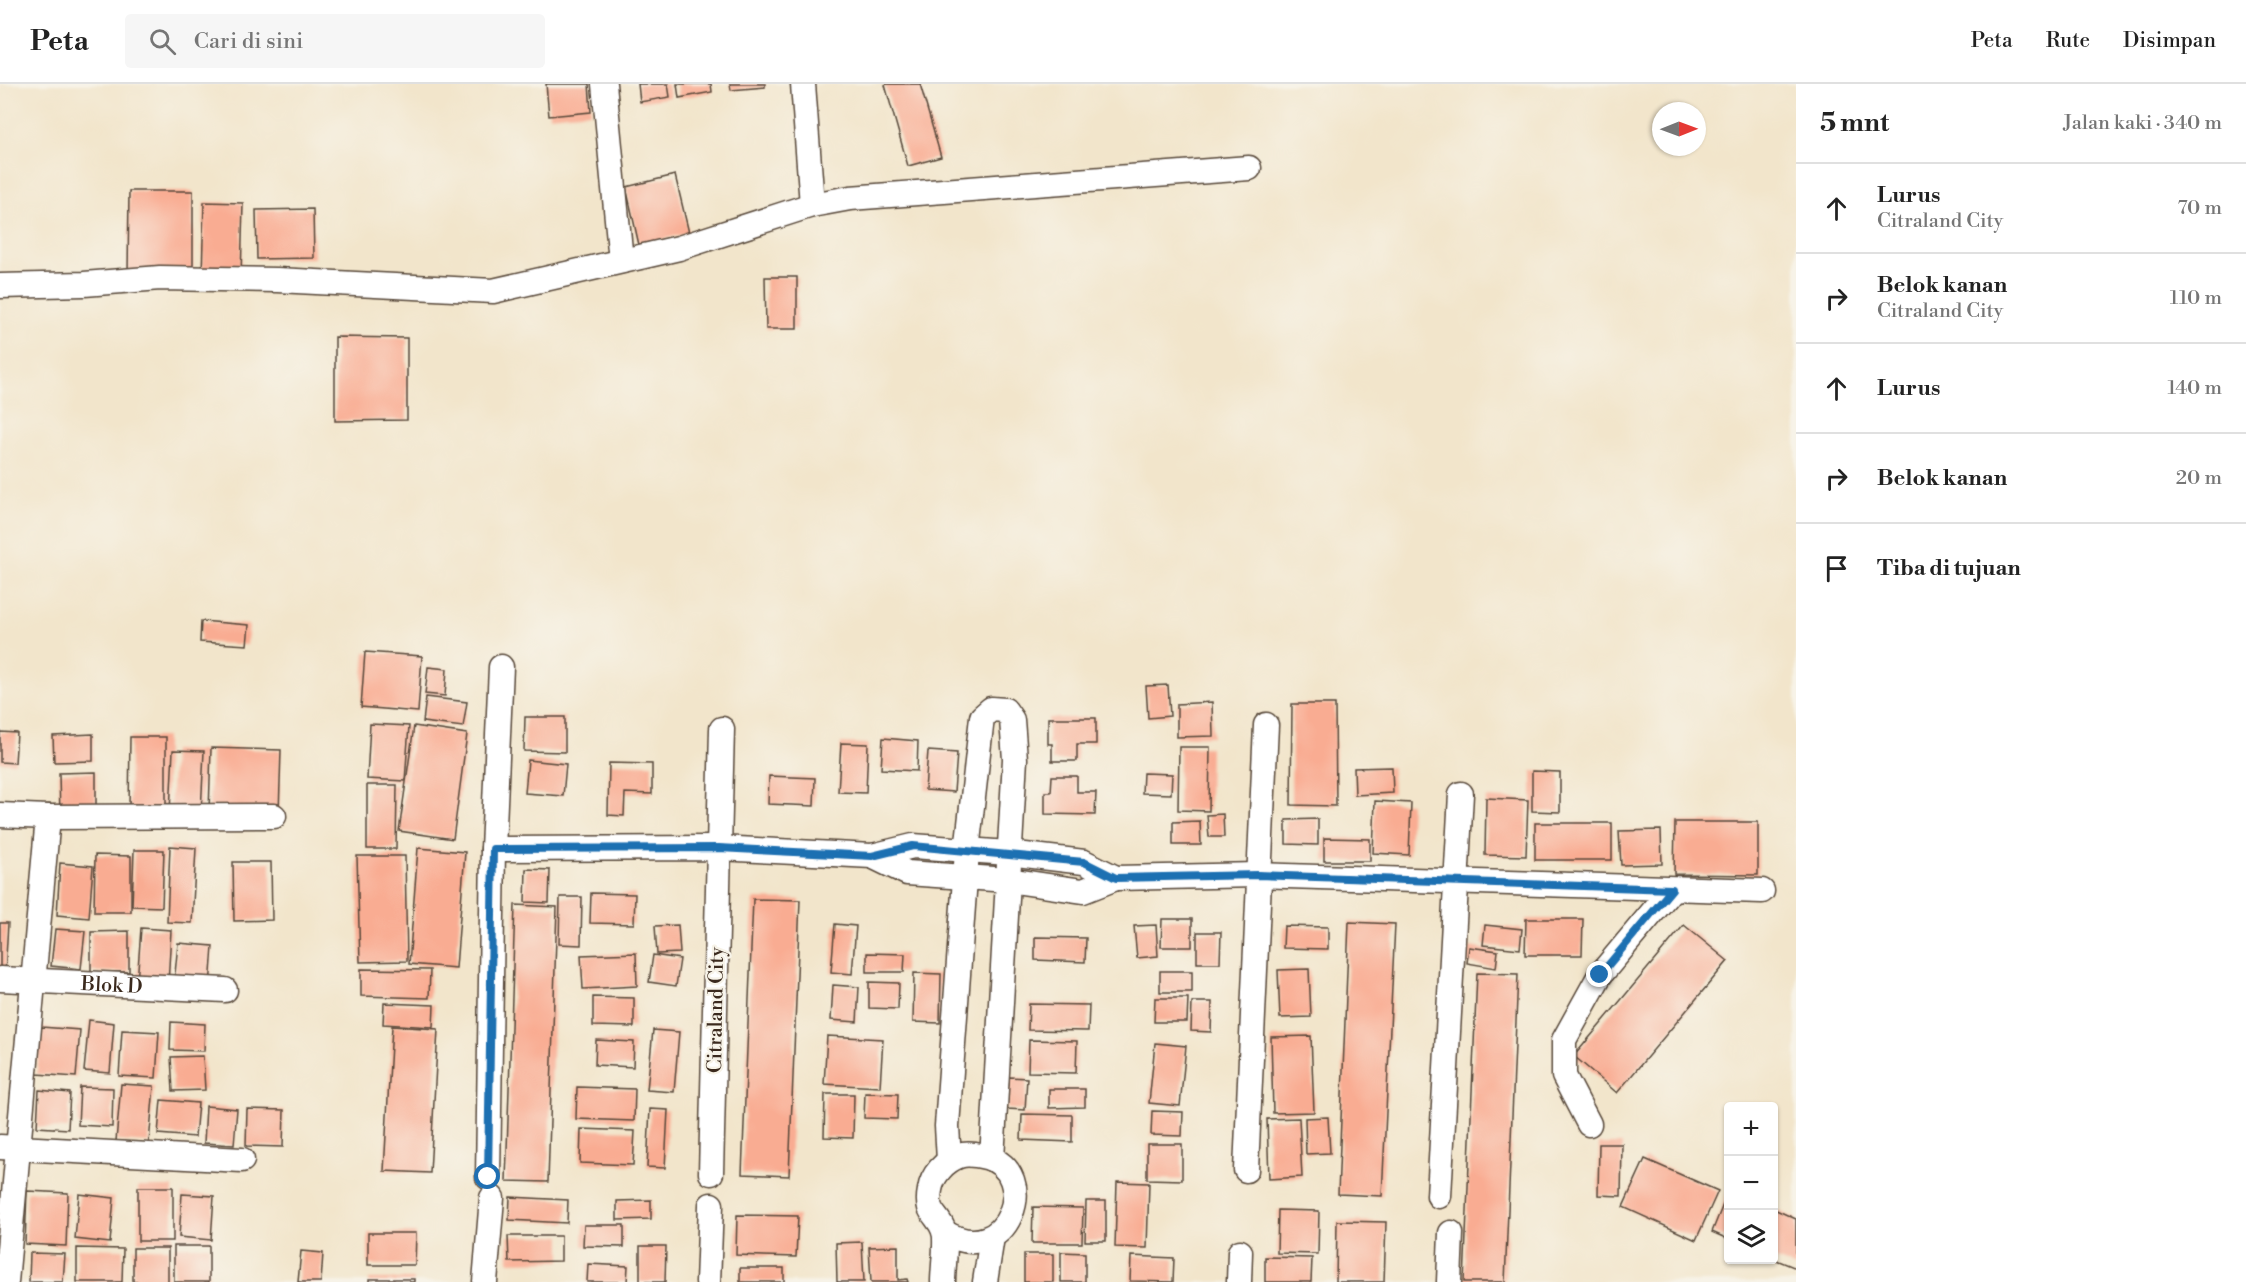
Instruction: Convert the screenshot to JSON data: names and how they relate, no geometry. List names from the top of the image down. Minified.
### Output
{"streets":{"street":["Blok D","Citraland City"]},"north":"right","page":{"header":"Peta","search":"Cari di sini","nav":["Peta","Rute","Disimpan"],"heading":["5 mnt","Jalan kaki · 340 m"],"list":[["Lurus","Citraland City","70 m"],["Belok kanan","Citraland City","110 m"],["Lurus","140 m"],["Belok kanan","20 m"],"Tiba di tujuan"],"map_buttons":["+","−"]}}
